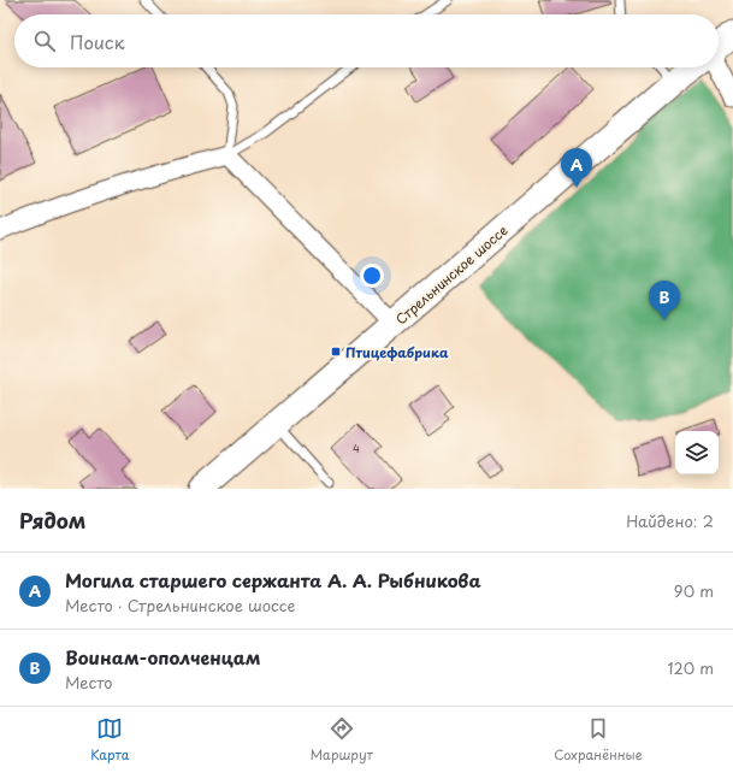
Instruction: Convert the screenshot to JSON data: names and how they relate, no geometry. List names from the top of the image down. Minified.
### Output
{"streets":{"main road":["Стрельнинское шоссе"]},"places":{"transit":["Птицефабрика"]},"house_numbers":["4"],"page":{"search":"Поиск","pins":["A","B"],"heading":["Рядом","Найдено: 2"],"list":[{"mark":"A","name":"Могила старшего сержанта А. А. Рыбникова","note":"Место · Стрельнинское шоссе","value":"90 m"},{"mark":"B","name":"Воинам-ополченцам","note":"Место","value":"120 m"}],"nav":["Карта","Маршрут","Сохранённые"]}}
